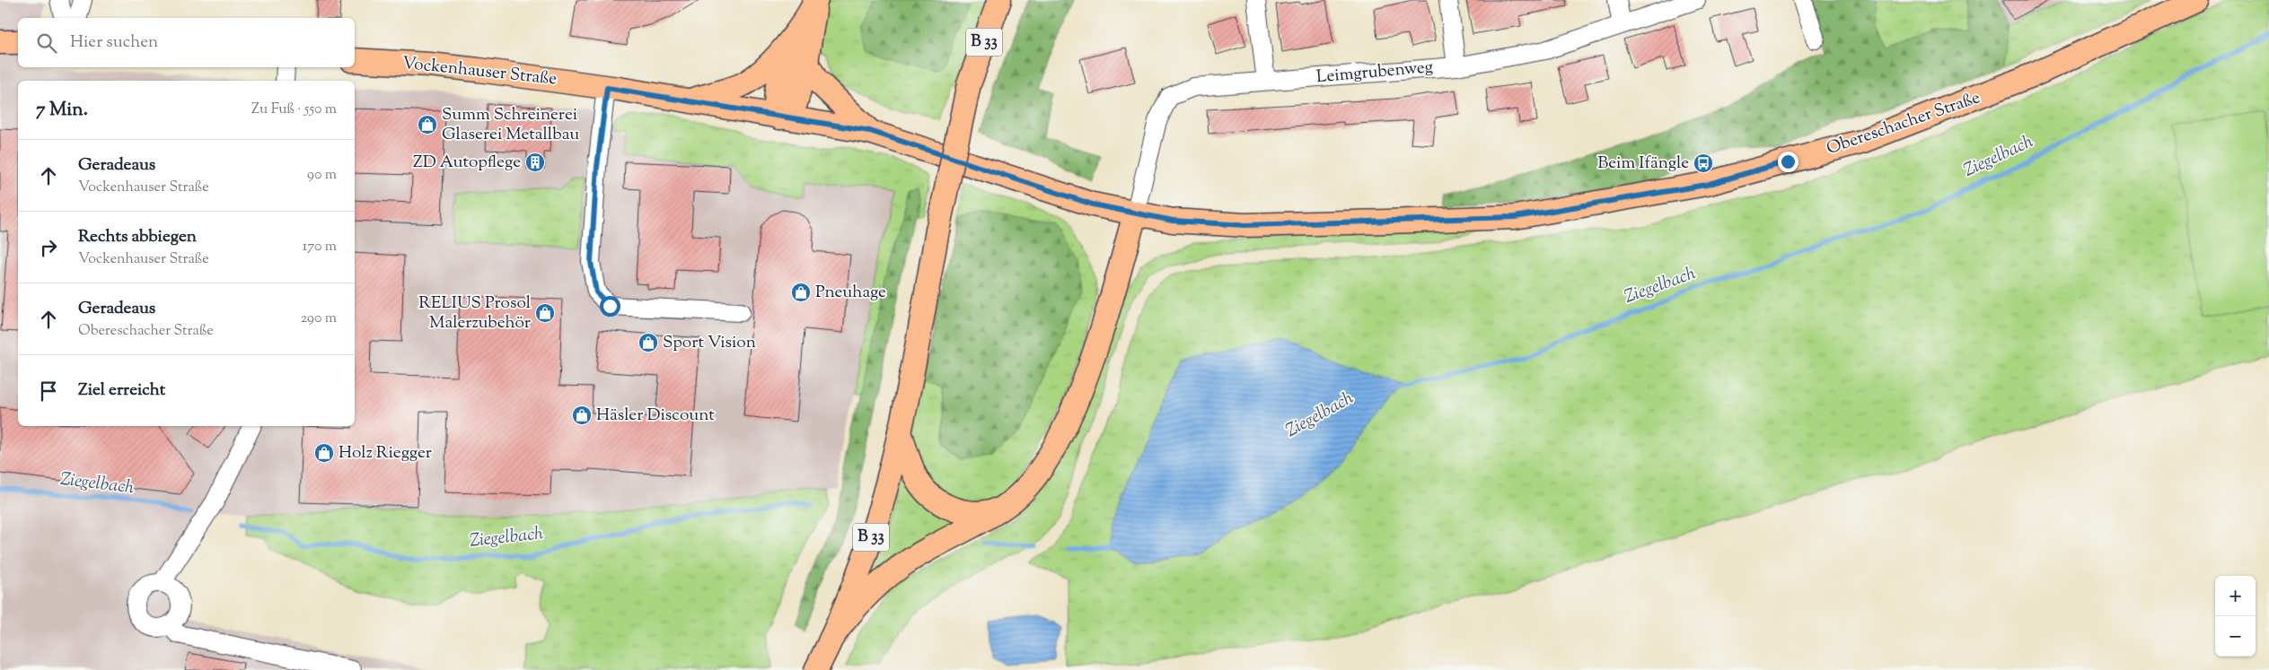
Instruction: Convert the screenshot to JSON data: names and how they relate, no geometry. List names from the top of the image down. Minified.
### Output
{"streets":{"main road":["B 33","Vockenhauser Straße","Obereschacher Straße"],"street":["Leimgrubenweg"]},"crossings":[["Vockenhauser Straße","Obereschacher Straße"],["Leimgrubenweg","Obereschacher Straße"]],"water":["Ziegelbach"],"places":{"shop":["Summ Schreinerei Glaserei Metallbau","Pneuhage","RELIUS Prosol Malerzubehör","Sport Vision","Häsler Discount","Holz Riegger"],"building":["ZD Autopflege"],"bus stop":["Beim Ifängle"]},"page":{"search":"Hier suchen","heading":["7 Min.","Zu Fuß · 550 m"],"list":[["Geradeaus","Vockenhauser Straße","90 m"],["Rechts abbiegen","Vockenhauser Straße","170 m"],["Geradeaus","Obereschacher Straße","290 m"],"Ziel erreicht"],"map_buttons":["+","−"]}}
